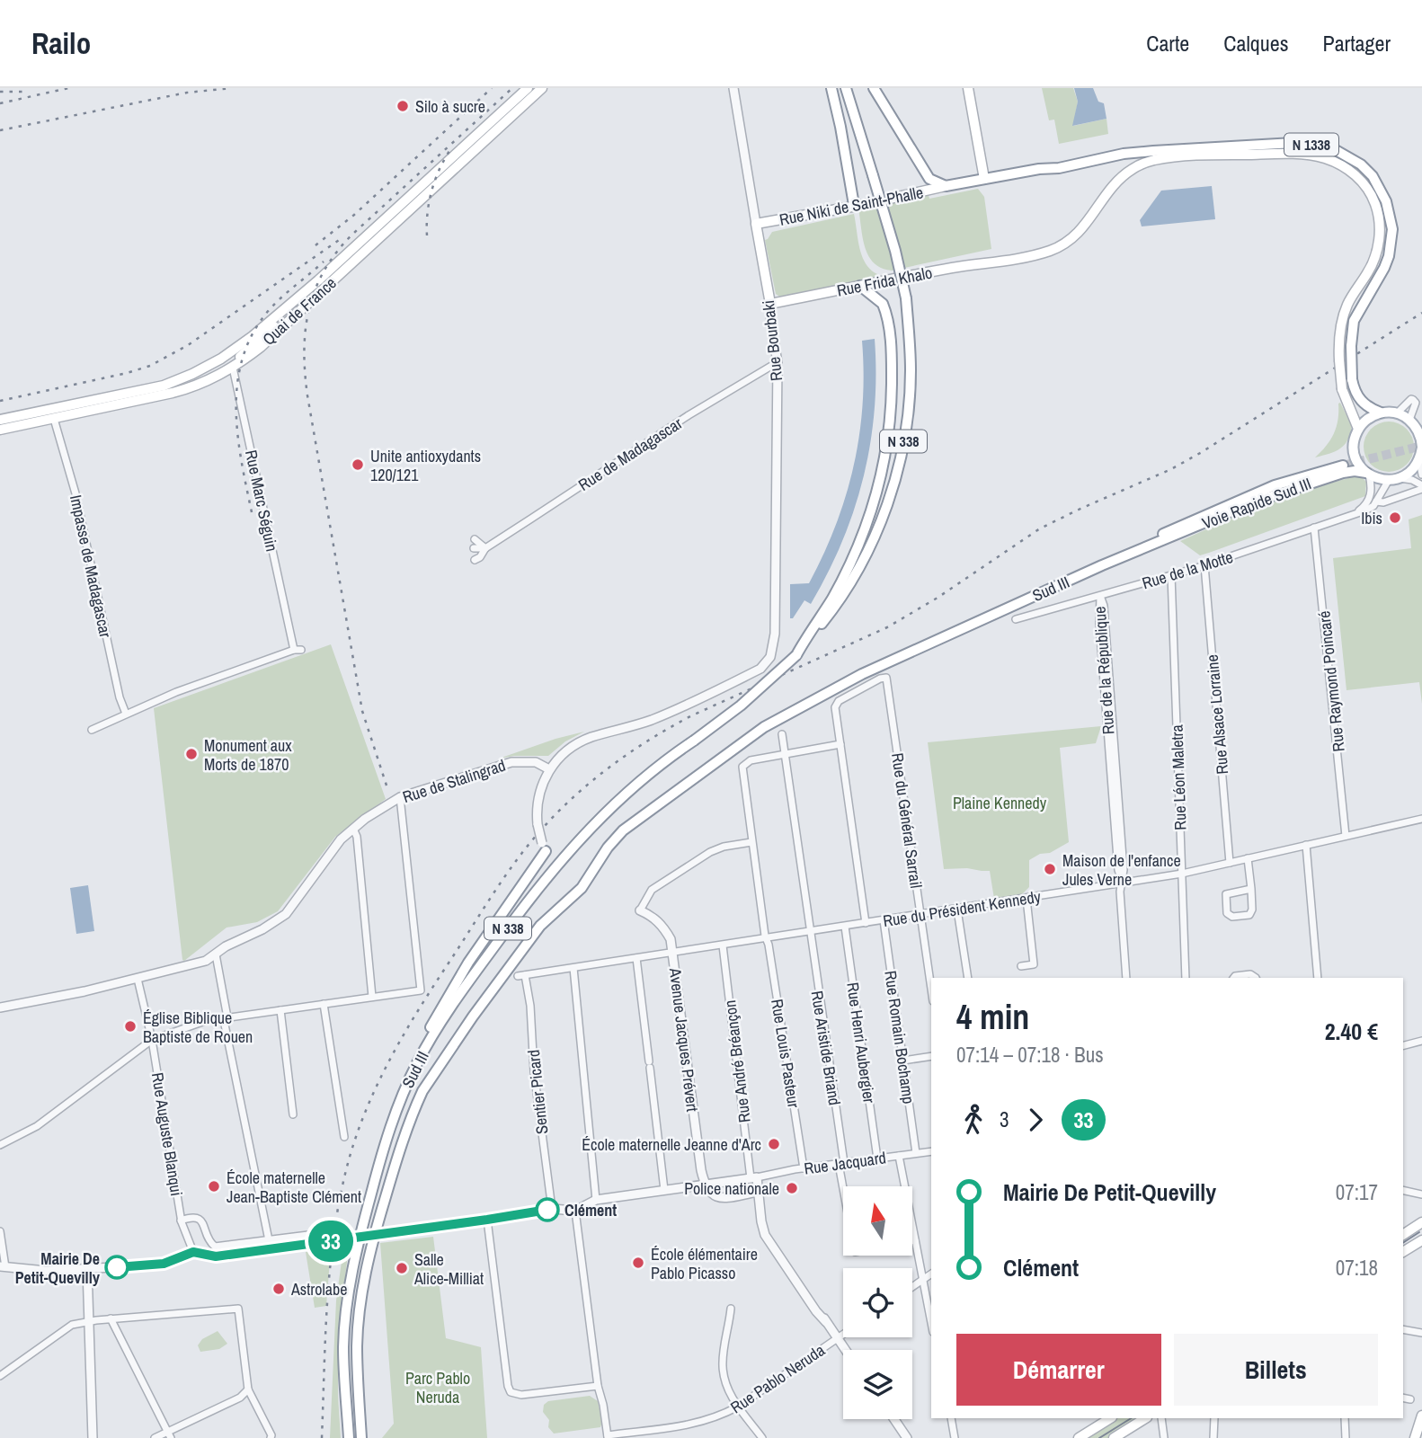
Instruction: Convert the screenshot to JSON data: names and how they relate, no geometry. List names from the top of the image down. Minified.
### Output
{"streets":{"main road":["N 1338","Rue Niki de Saint-Phalle","Rue Frida Khalo","Quai de France","Rue Bourbaki","N 338","Voie Rapide Sud III","Sud III"],"street":["Rue de Madagascar","Rue Marc Séguin","Impasse de Madagascar","Rue de la Motte","Rue de la République","Rue Raymond Poincaré","Rue Alsace Lorraine","Rue Léon Maletra","Rue de Stalingrad","Rue du Général Sarrail","Rue du Président Kennedy","Rue Romain Bochamp","Avenue Jacques Prévert","Rue Henri Aubergier","Rue Aristide Briand","Rue Louis Pasteur","Rue André Bréançon","Sentier Picard","Rue Auguste Blanqui","Rue Jacquard","Rue Pablo Neruda"]},"crossings":[["N 1338","Rue Niki de Saint-Phalle"],["N 1338","Rue Frida Khalo"],["N 1338","Voie Rapide Sud III"],["N 1338","Rue de la Motte"],["Rue Niki de Saint-Phalle","Rue Bourbaki"],["Rue Frida Khalo","Rue Bourbaki"],["Rue Frida Khalo","Voie Rapide Sud III"],["Rue Frida Khalo","Rue de la Motte"],["Quai de France","Rue Marc Séguin"],["Quai de France","Impasse de Madagascar"],["Rue Bourbaki","Rue de Madagascar"],["Rue Bourbaki","Rue de Stalingrad"],["N 338","Sud III"],["Rue Marc Séguin","Impasse de Madagascar"],["Voie Rapide Sud III","Rue de la Motte"],["Voie Rapide Sud III","Sud III"],["Rue de la Motte","Rue de la République"],["Rue de la Motte","Rue Raymond Poincaré"],["Rue de la Motte","Rue Alsace Lorraine"],["Rue de la Motte","Rue Léon Maletra"],["Rue de la République","Rue du Président Kennedy"],["Rue Raymond Poincaré","Rue du Président Kennedy"],["Rue Alsace Lorraine","Rue du Président Kennedy"],["Rue Léon Maletra","Rue du Président Kennedy"],["Rue de Stalingrad","Rue Auguste Blanqui"],["Rue du Général Sarrail","Rue du Président Kennedy"],["Rue du Président Kennedy","Rue Romain Bochamp"],["Rue du Président Kennedy","Avenue Jacques Prévert"],["Rue du Président Kennedy","Rue Henri Aubergier"],["Rue du Président Kennedy","Rue Aristide Briand"],["Rue du Président Kennedy","Rue Louis Pasteur"],["Rue du Président Kennedy","Rue André Bréançon"],["Rue du Président Kennedy","Sentier Picard"],["Rue Romain Bochamp","Rue Jacquard"],["Rue Henri Aubergier","Rue Jacquard"],["Rue Aristide Briand","Rue Louis Pasteur"],["Rue Aristide Briand","Rue Jacquard"],["Rue Louis Pasteur","Rue Jacquard"],["Rue André Bréançon","Rue Jacquard"]],"parks":["Plaine Kennedy","Parc Pablo Neruda"],"places":["Silo à sucre","Unite antioxydants 120/121","Ibis","Monument aux Morts de 1870","Maison de l'enfance Jules Verne","Église Biblique Baptiste de Rouen","École maternelle Jeanne d'Arc","École maternelle Jean-Baptiste Clément","Police nationale","Clément","École élémentaire Pablo Picasso","Mairie De Petit-Quevilly","Salle Alice-Milliat","Astrolabe"],"lines":["bus line 33"],"north":"top","page":{"header":"Railo","nav":["Carte","Calques","Partager"],"on_map":"33","heading":["4 min","07:14 – 07:18 · Bus","2.40 €"],"legs":["3","33"],"list":[{"name":"Mairie De Petit-Quevilly","value":"07:17"},{"name":"Clément","value":"07:18"}],"buttons":["Démarrer","Billets"]}}
